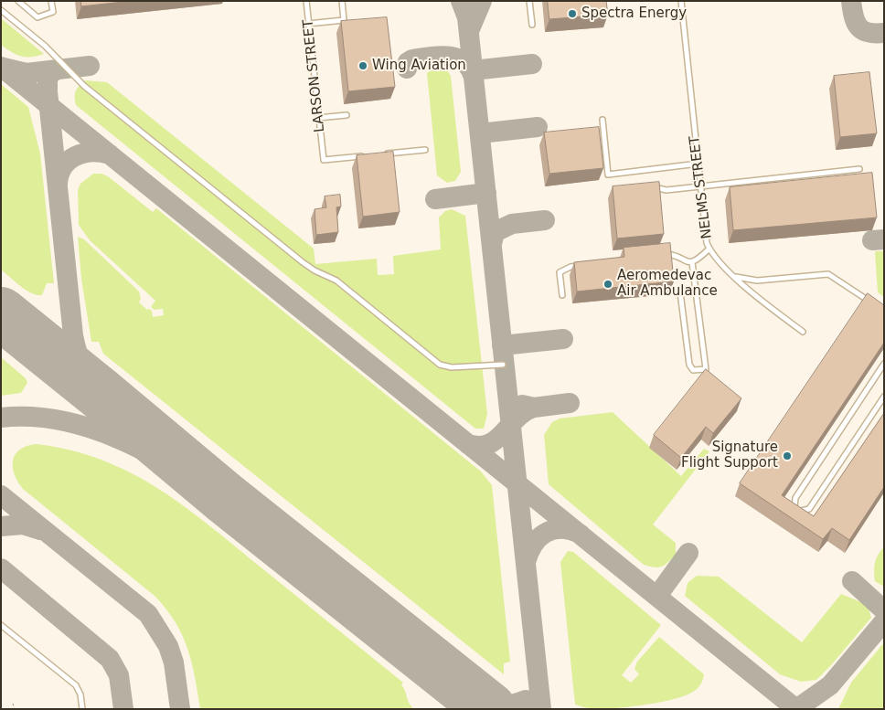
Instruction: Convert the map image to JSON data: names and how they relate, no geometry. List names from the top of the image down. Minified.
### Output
{"streets":{"lane":["LARSON STREET","NELMS STREET"]},"places":["Spectra Energy","Wing Aviation","Aeromedevac Air Ambulance","Signature Flight Support"]}
